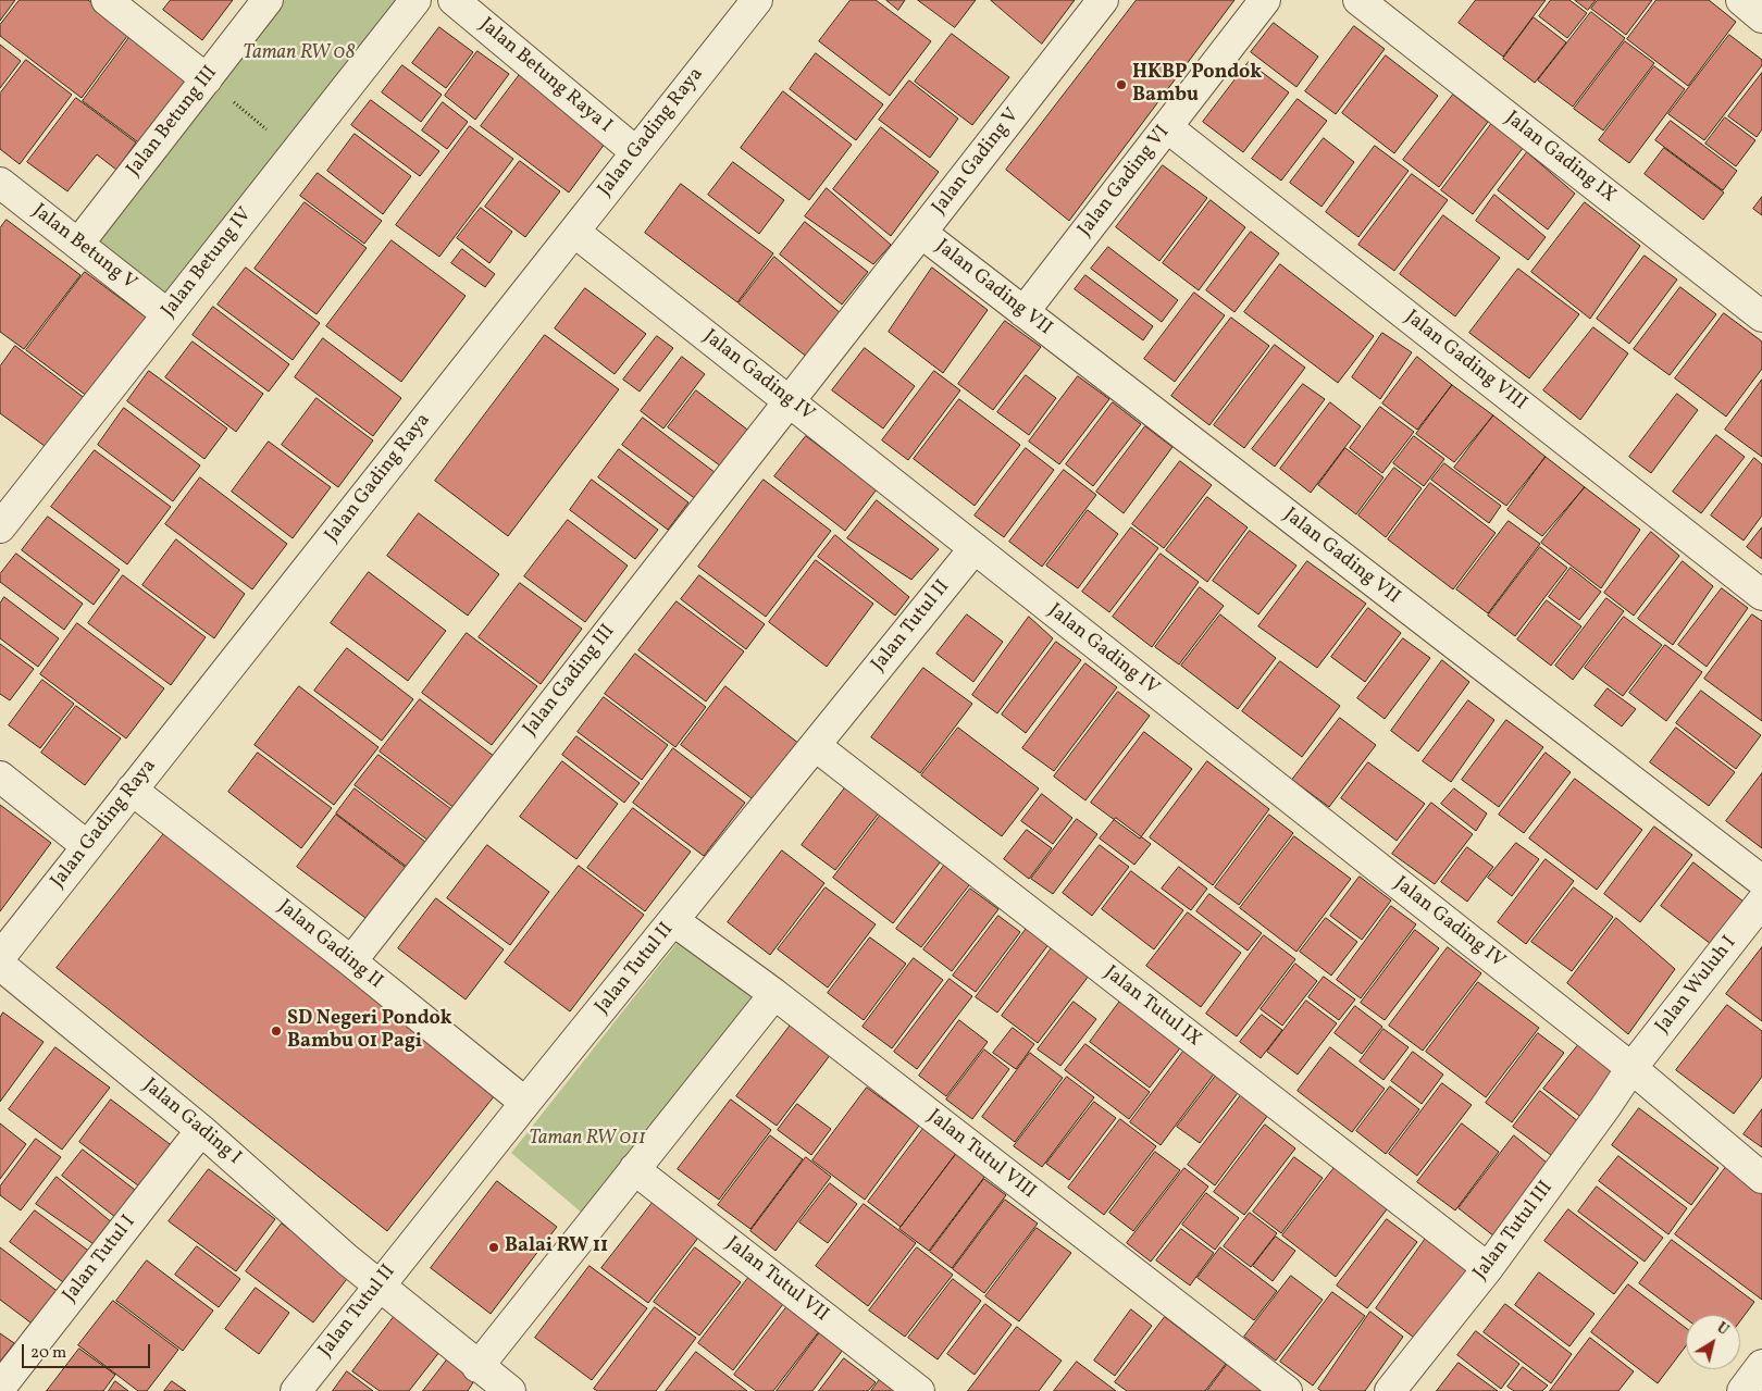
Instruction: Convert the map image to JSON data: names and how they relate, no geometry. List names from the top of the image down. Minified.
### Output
{"streets":{"street":["Jalan Betung Raya I","Jalan Betung III","Jalan Gading Raya","Jalan Gading IX","Jalan Gading V","Jalan Gading VI","Jalan Betung V","Jalan Betung IV","Jalan Gading VII","Jalan Gading VIII","Jalan Gading IV","Jalan Tutul II","Jalan Gading III","Jalan Gading II","Jalan Wuluh I","Jalan Tutul IX","Jalan Gading I","Jalan Tutul VIII","Jalan Tutul III","Jalan Tutul I","Jalan Tutul VII"]},"crossings":[["Jalan Betung Raya I","Jalan Gading Raya"],["Jalan Betung III","Jalan Betung V"],["Jalan Gading Raya","Jalan Gading IV"],["Jalan Gading Raya","Jalan Gading II"],["Jalan Gading V","Jalan Gading VII"],["Jalan Gading V","Jalan Gading IV"],["Jalan Gading V","Jalan Gading III"],["Jalan Gading VI","Jalan Gading VII"],["Jalan Gading VI","Jalan Gading VIII"],["Jalan Betung V","Jalan Betung IV"],["Jalan Gading IV","Jalan Tutul II"],["Jalan Gading IV","Jalan Gading III"],["Jalan Gading IV","Jalan Wuluh I"],["Jalan Gading IV","Jalan Tutul III"],["Jalan Tutul II","Jalan Gading II"],["Jalan Tutul II","Jalan Tutul IX"],["Jalan Tutul II","Jalan Gading I"],["Jalan Tutul II","Jalan Tutul VIII"],["Jalan Gading III","Jalan Gading II"],["Jalan Wuluh I","Jalan Tutul III"],["Jalan Tutul IX","Jalan Tutul III"],["Jalan Gading I","Jalan Tutul I"]],"parks":["Taman RW 08","Taman RW 011"],"places":["HKBP Pondok Bambu","SD Negeri Pondok Bambu 01 Pagi","Balai RW 11"],"scale_bar":"20 m","north":"top right"}
